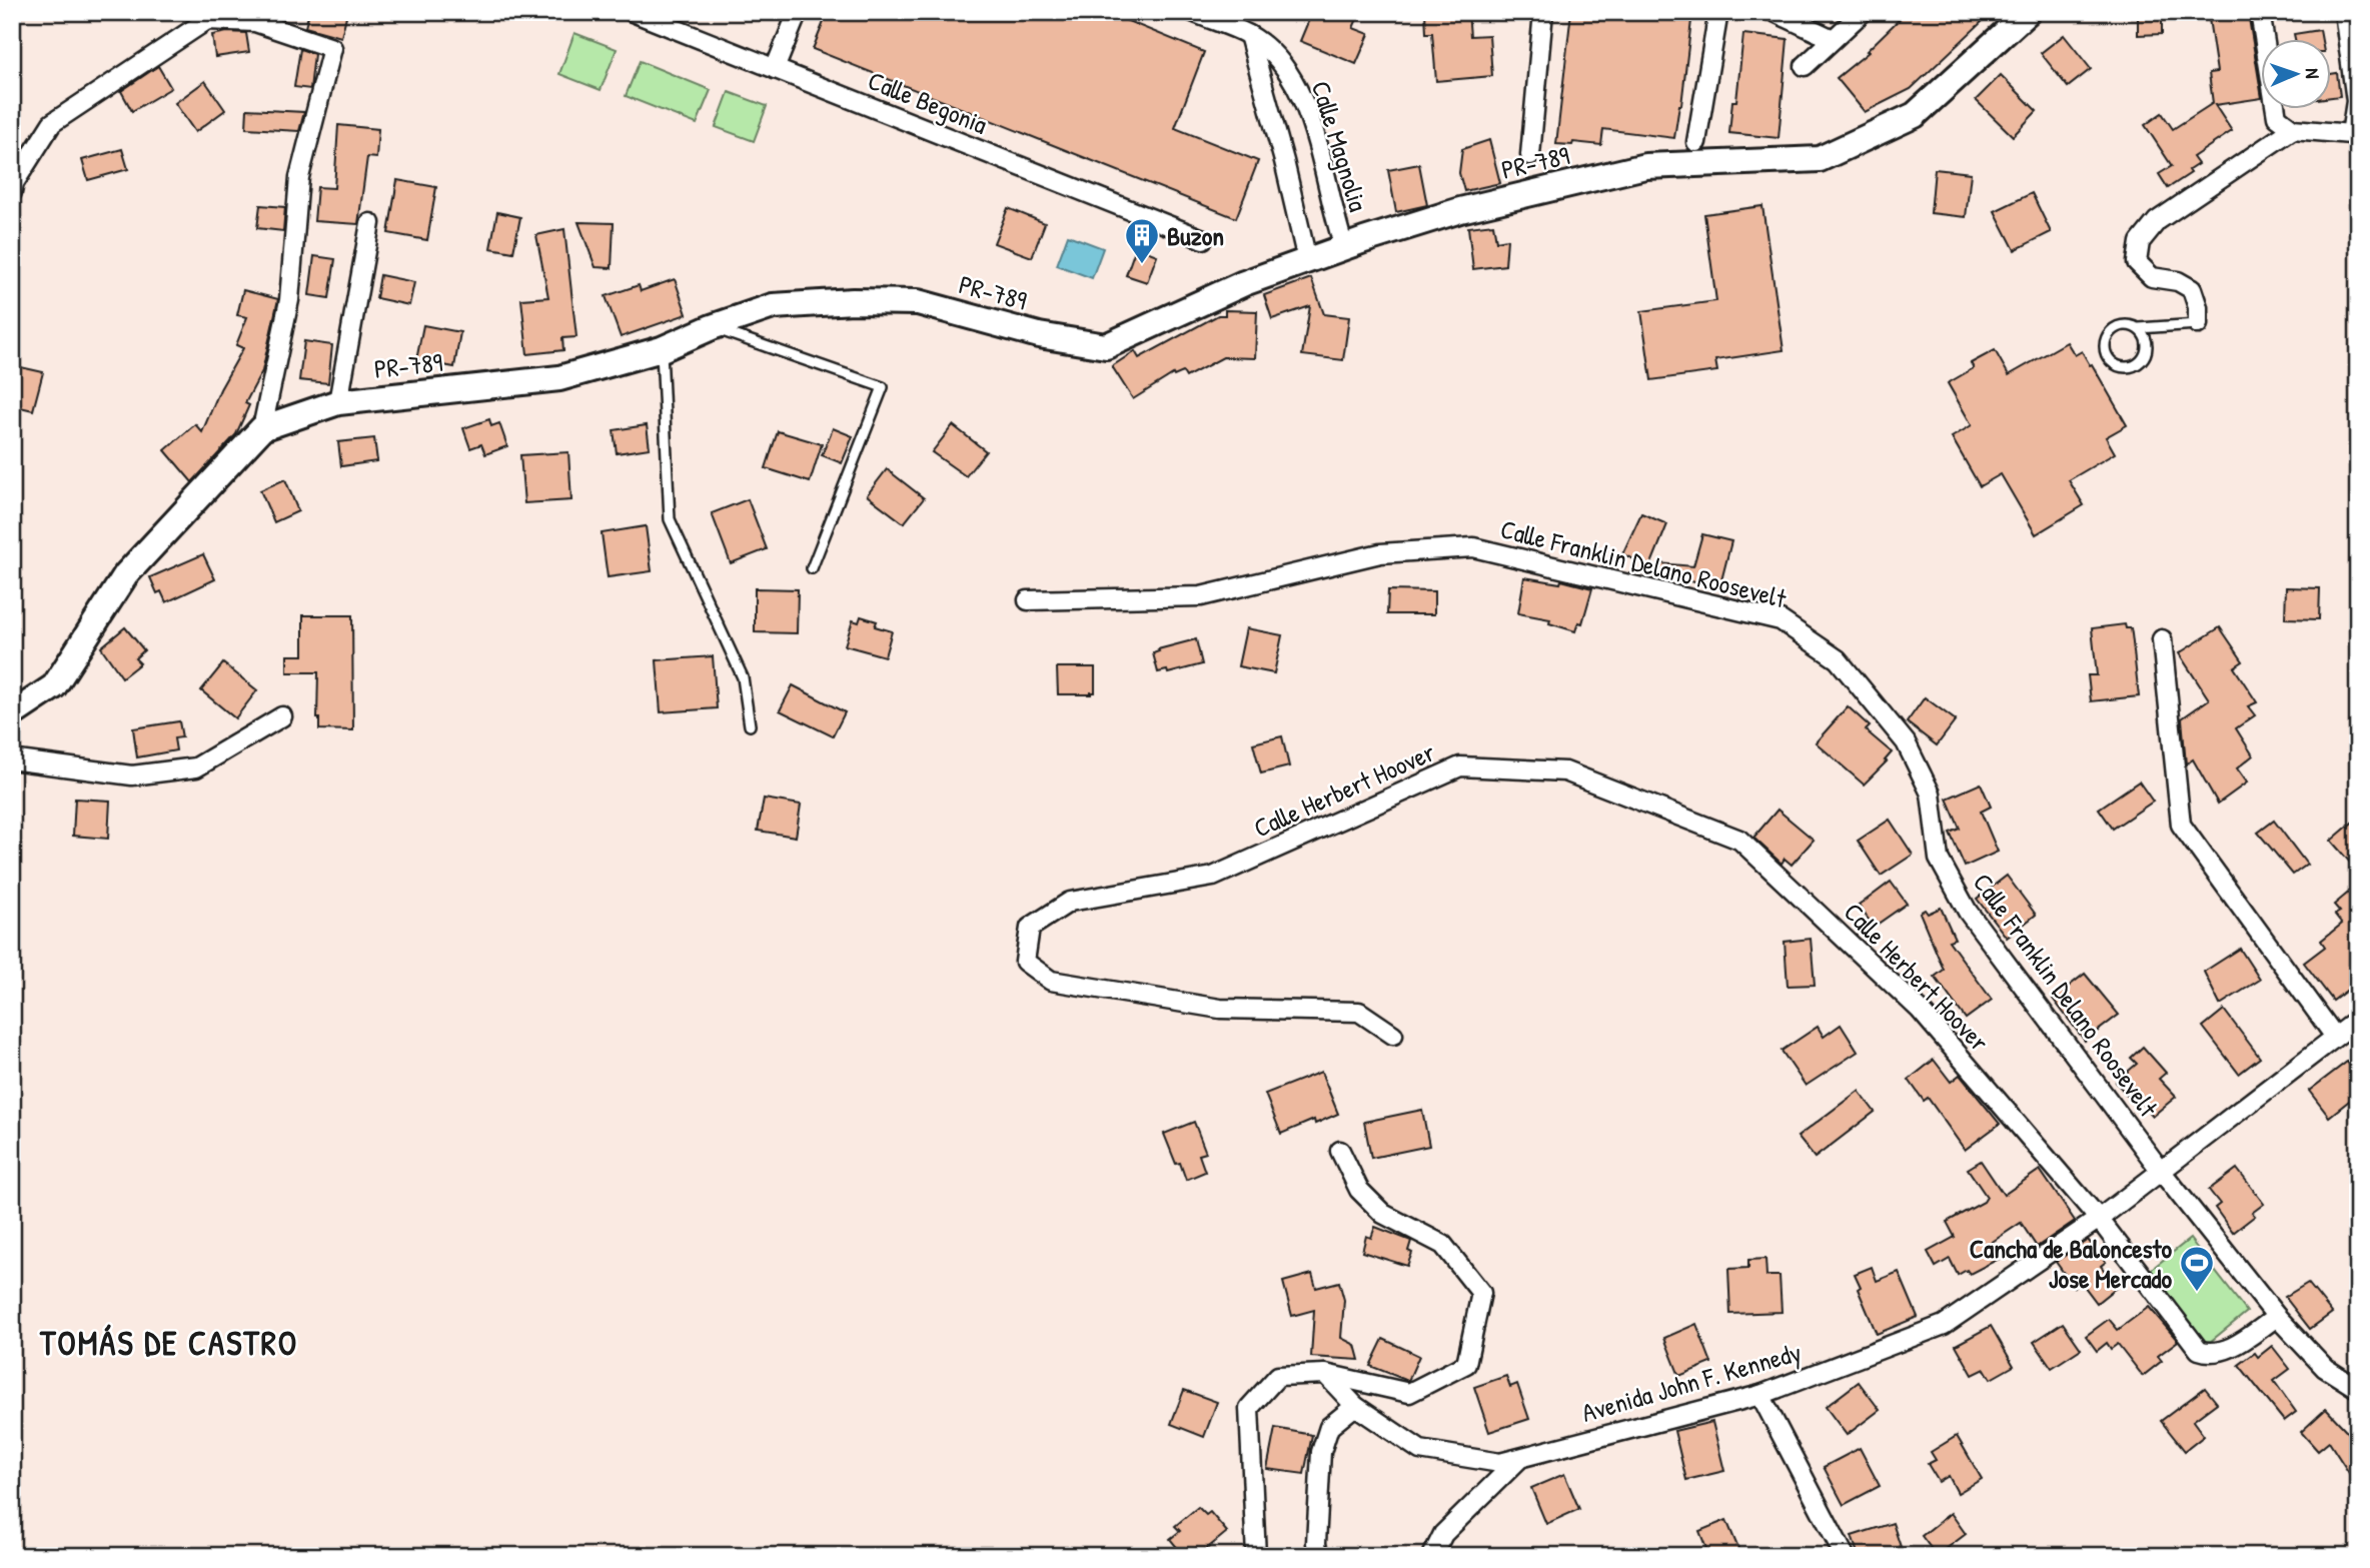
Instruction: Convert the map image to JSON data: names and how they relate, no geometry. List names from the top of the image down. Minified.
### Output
{"streets":{"street":["Calle Begonia","Calle Magnolia","PR-789","Calle Franklin Delano Roosevelt","Calle Herbert Hoover","Avenida John F. Kennedy"]},"crossings":[["Calle Magnolia","PR-789"],["Calle Franklin Delano Roosevelt","Calle Herbert Hoover"],["Calle Franklin Delano Roosevelt","Avenida John F. Kennedy"],["Calle Herbert Hoover","Avenida John F. Kennedy"]],"districts":["TOMÁS DE CASTRO"],"places":{"building":["Buzon"],"sports":["Cancha de Baloncesto Jose Mercado"]},"north":"right"}
